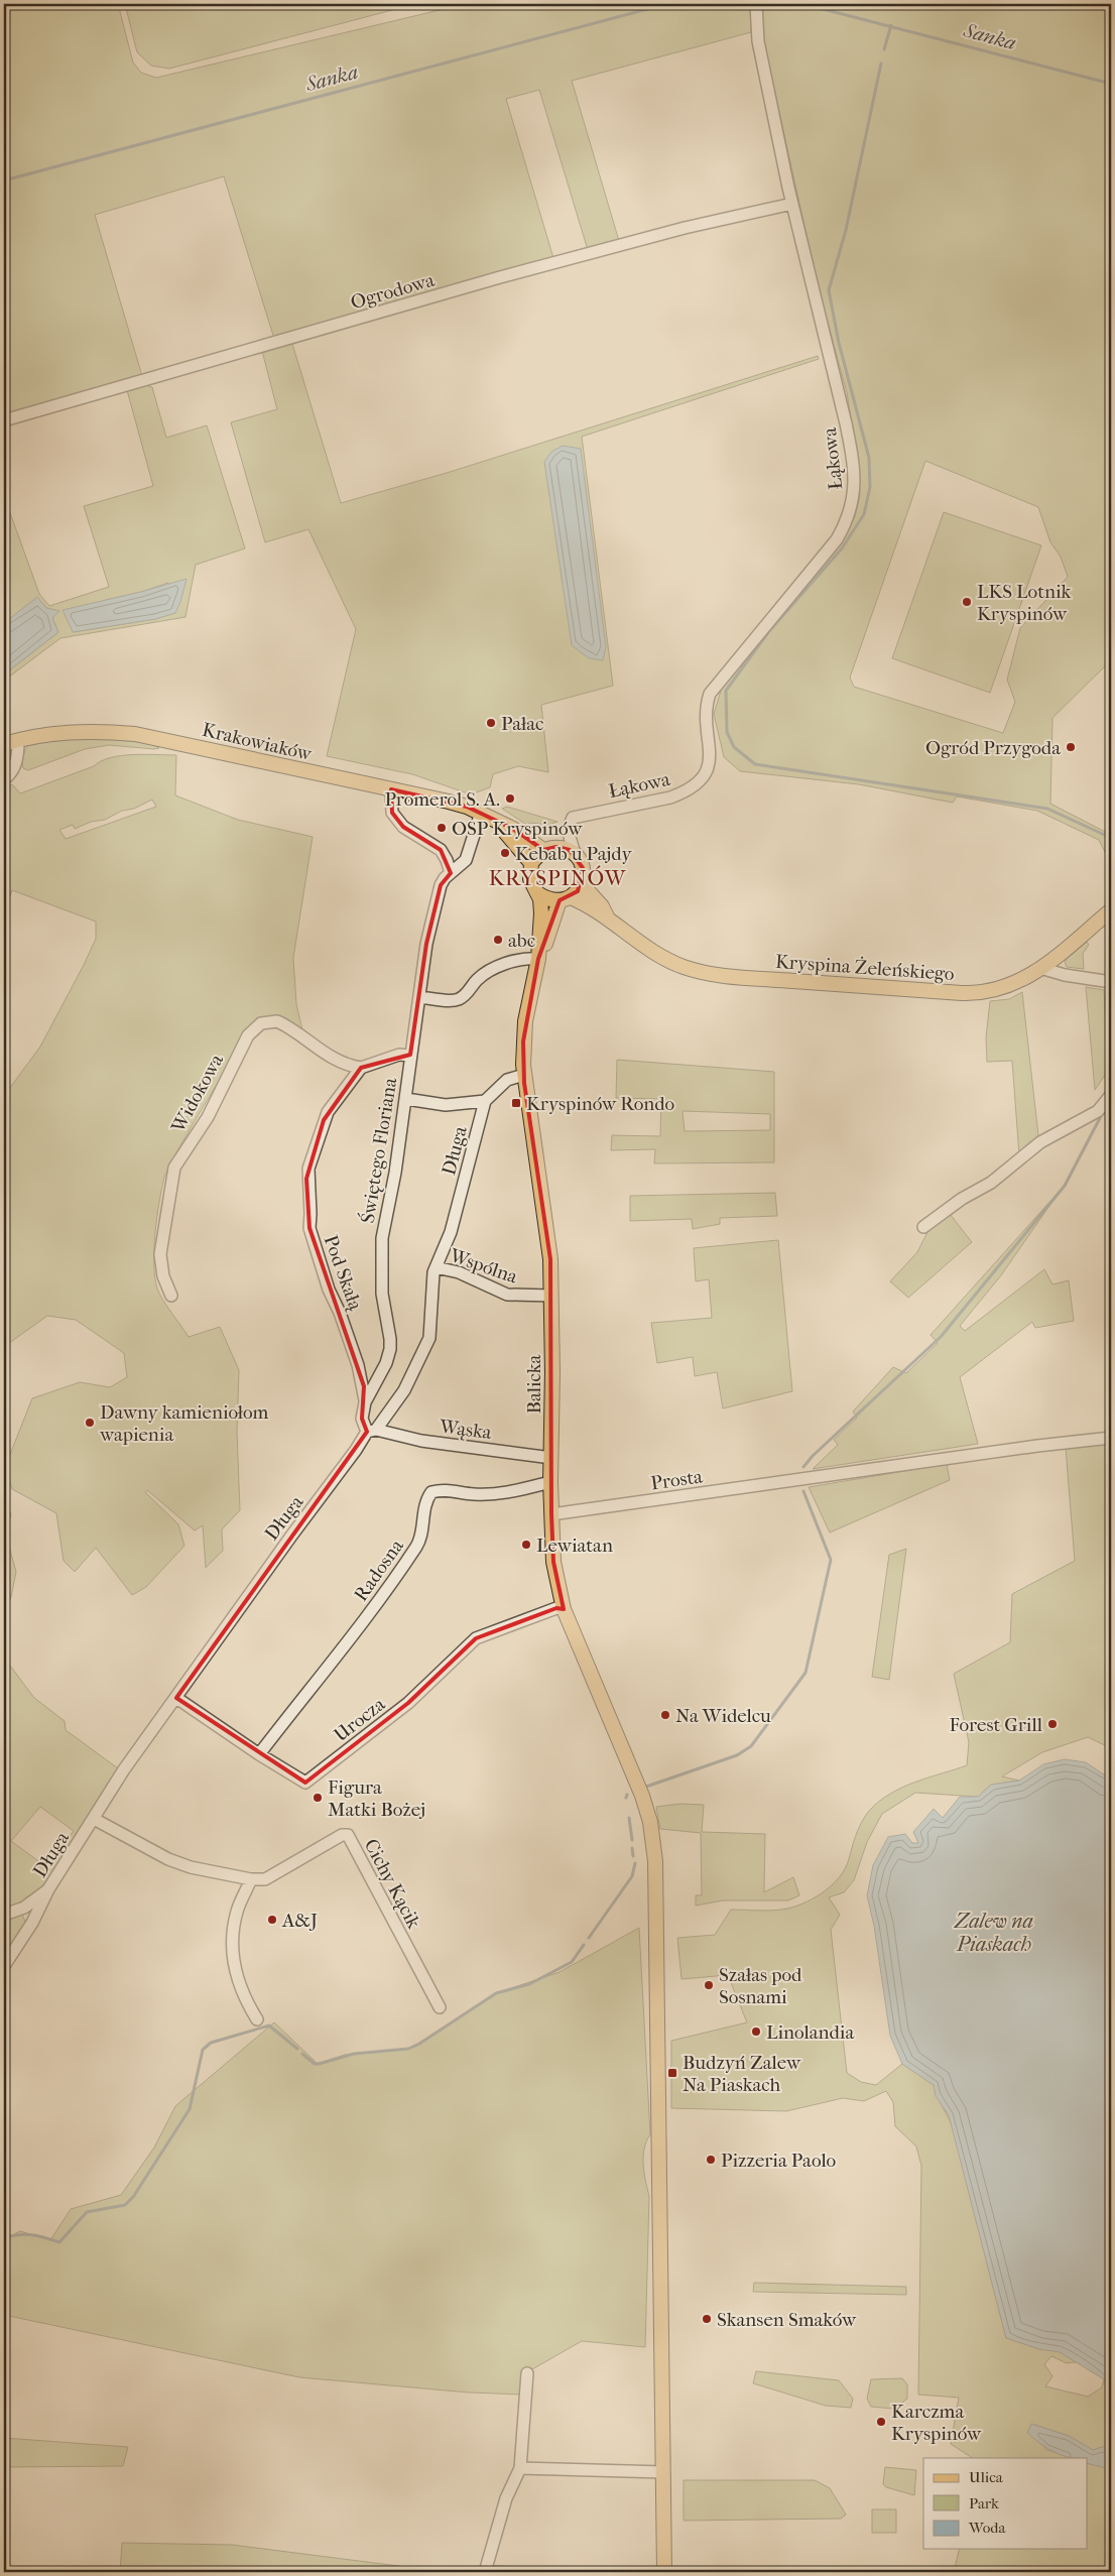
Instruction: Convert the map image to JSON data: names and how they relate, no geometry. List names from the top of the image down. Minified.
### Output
{"streets":{"main road":["Krakowiaków","Kryspina Żeleńskiego","Balicka"],"street":["Ogrodowa","Łąkowa","Widokowa","Świętego Floriana","Długa","Wspólna","Pod Skałą","Wąska","Prosta","Radosna","Urocza","Cichy Kącik"]},"crossings":[["Ogrodowa","Łąkowa"],["Łąkowa","Krakowiaków"],["Łąkowa","Kryspina Żeleńskiego"],["Łąkowa","Balicka"],["Krakowiaków","Kryspina Żeleńskiego"],["Krakowiaków","Świętego Floriana"],["Krakowiaków","Balicka"],["Kryspina Żeleńskiego","Balicka"],["Widokowa","Pod Skałą"],["Świętego Floriana","Długa"],["Świętego Floriana","Pod Skałą"],["Świętego Floriana","Wąska"],["Długa","Wspólna"],["Długa","Wąska"],["Długa","Urocza"],["Długa","Cichy Kącik"],["Wspólna","Balicka"],["Balicka","Wąska"],["Balicka","Prosta"],["Balicka","Radosna"],["Balicka","Urocza"],["Radosna","Urocza"]],"districts":["KRYSPINÓW"],"water":["Sanka","Zalew na Piaskach"],"places":{"other":["LKS Lotnik Kryspinów","Pałac","Ogród Przygoda","Promerol S. A.","OSP Kryspinów","Kebab u Pajdy","abc","Dawny kamieniołom wapienia","Lewiatan","Na Widelcu","Forest Grill","Figura Matki Bożej","A&J","Szałas pod Sosnami","Linolandia","Pizzeria Paolo","Skansen Smaków","Karczma Kryspinów"],"transit":["Kryspinów Rondo","Budzyń Zalew Na Piaskach"]},"legend":["Ulica","Park","Woda"]}
